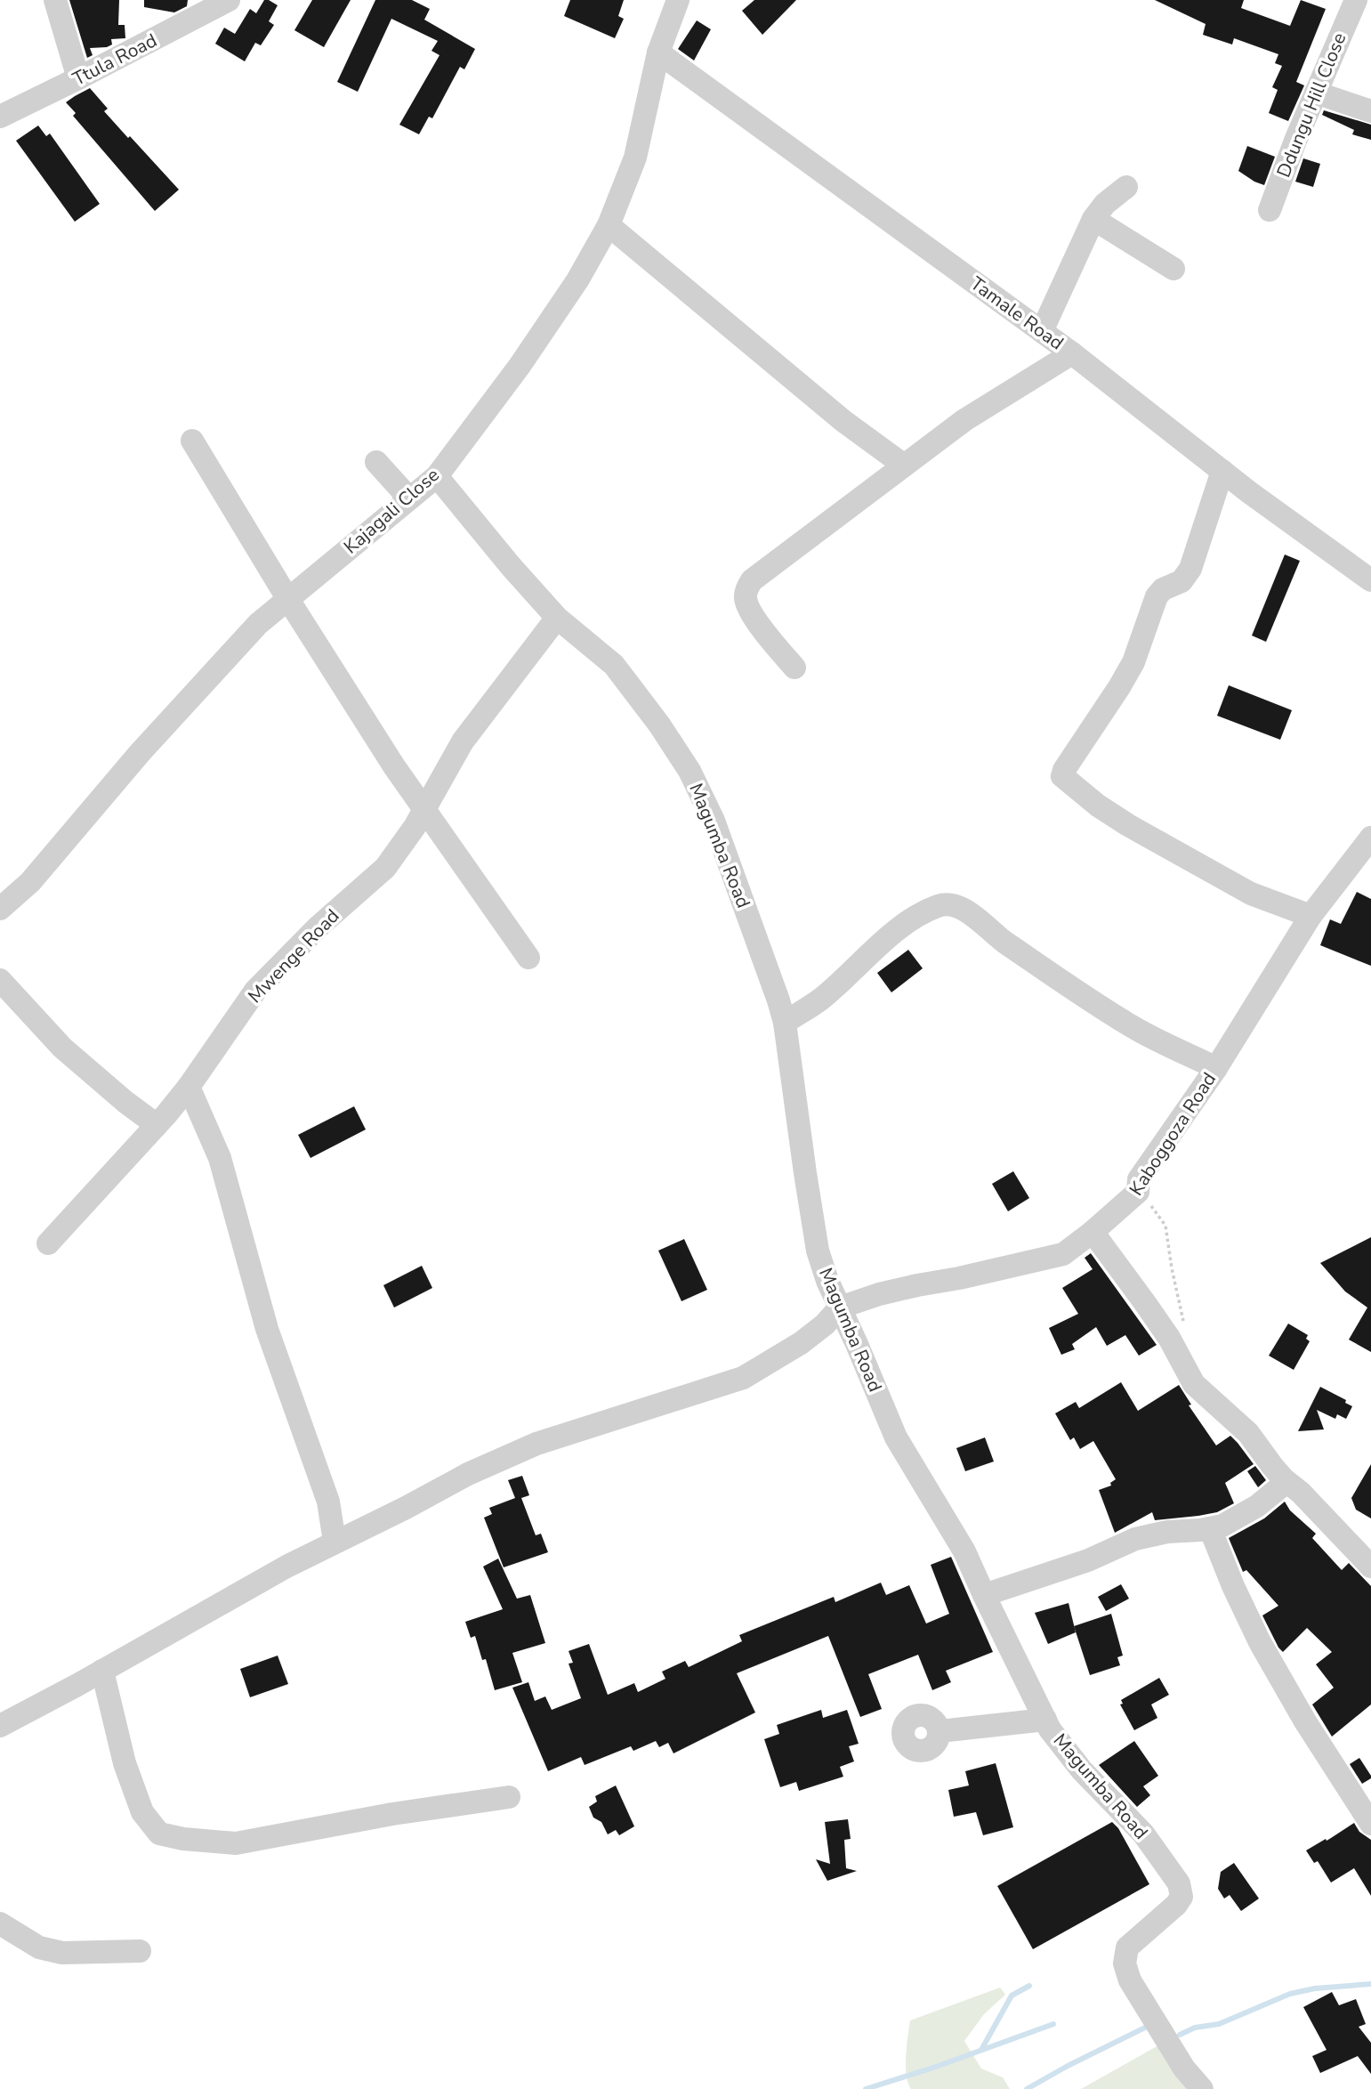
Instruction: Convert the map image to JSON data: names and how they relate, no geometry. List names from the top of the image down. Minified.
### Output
{"streets":{"street":["Ttula Road","Ddungu Hill Close","Tamale Road","Kajagali Close","Magumba Road","Mwenge Road","Kaboggoza Road"]},"crossings":[["Tamale Road","Kajagali Close"],["Kajagali Close","Magumba Road"],["Magumba Road","Mwenge Road"],["Magumba Road","Kaboggoza Road"]]}
